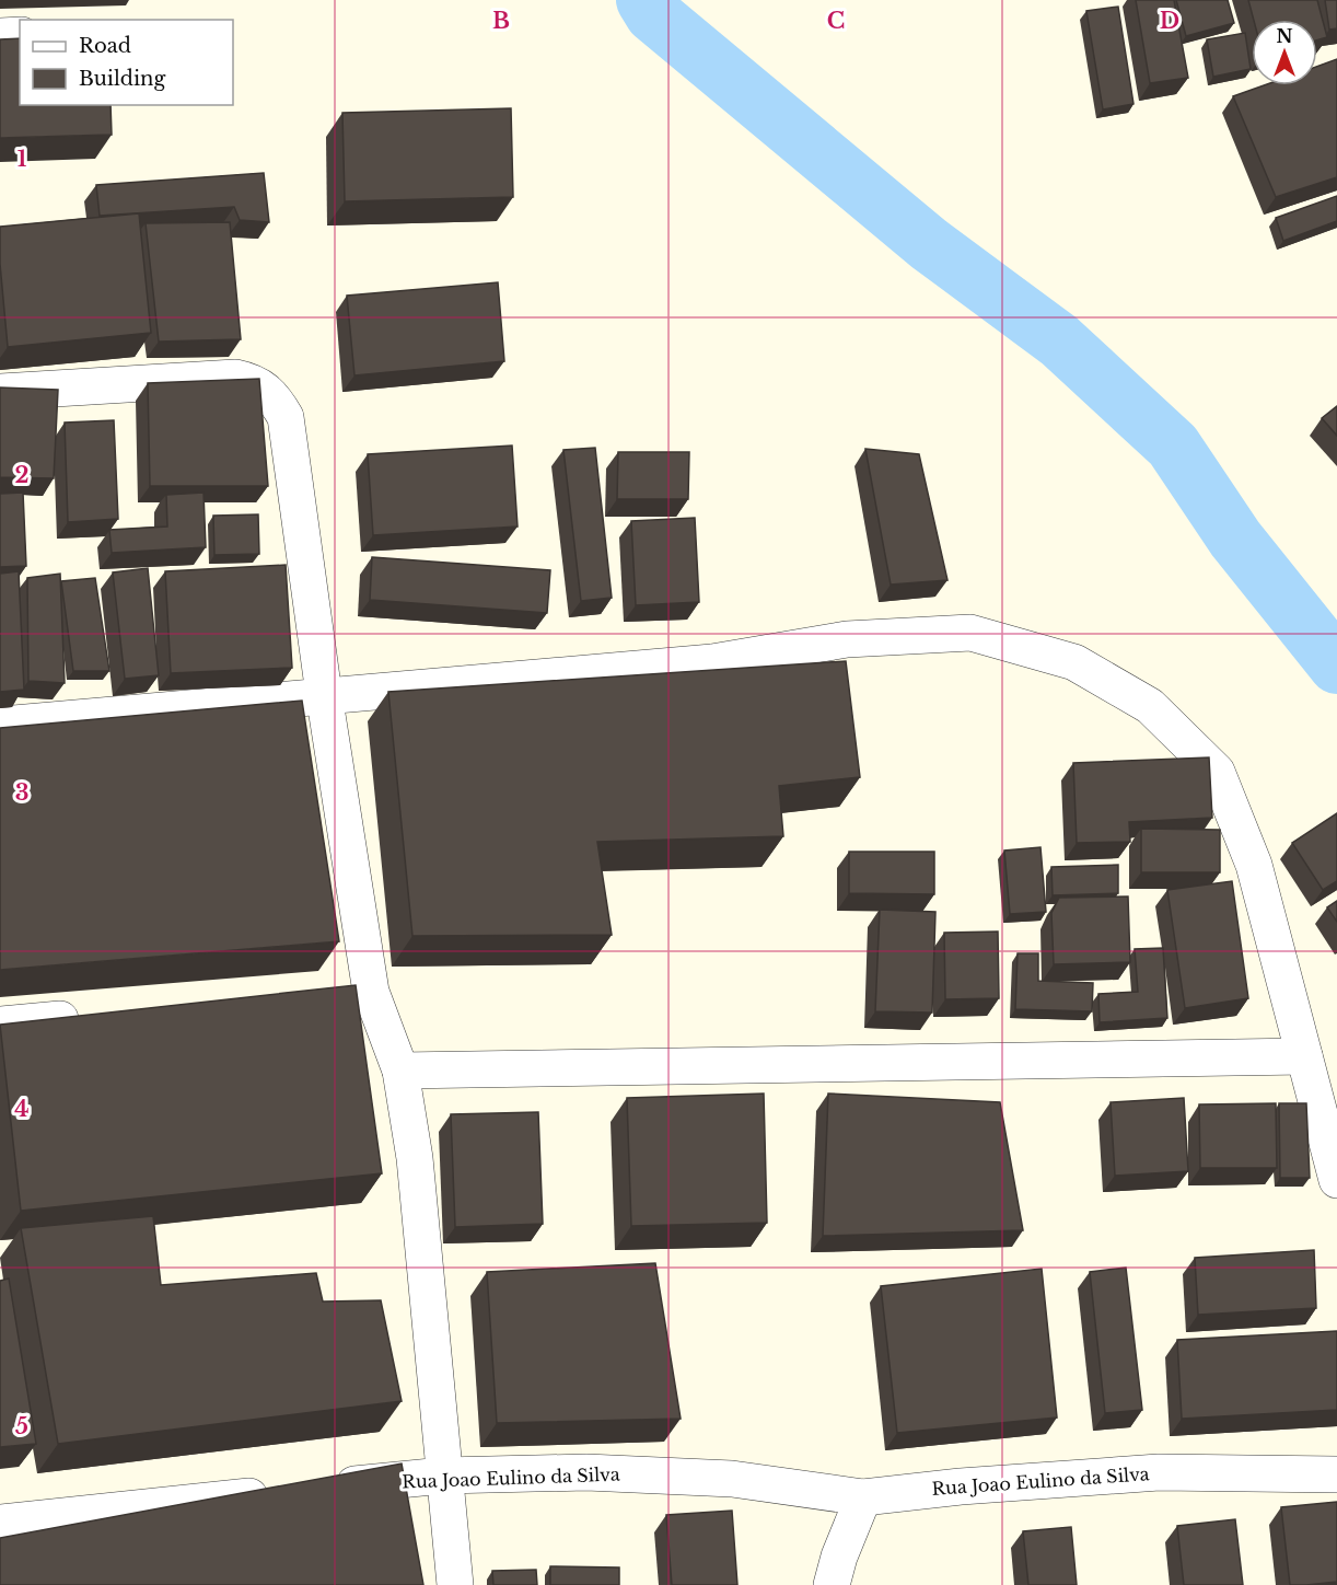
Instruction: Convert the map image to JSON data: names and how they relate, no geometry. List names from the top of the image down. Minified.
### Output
{"streets":{"street":["Rua Joao Eulino da Silva"]},"legend":["Road","Building"],"north":"top","grid":{"columns":["B","C","D"],"rows":["1","2","3","4","5"]}}
